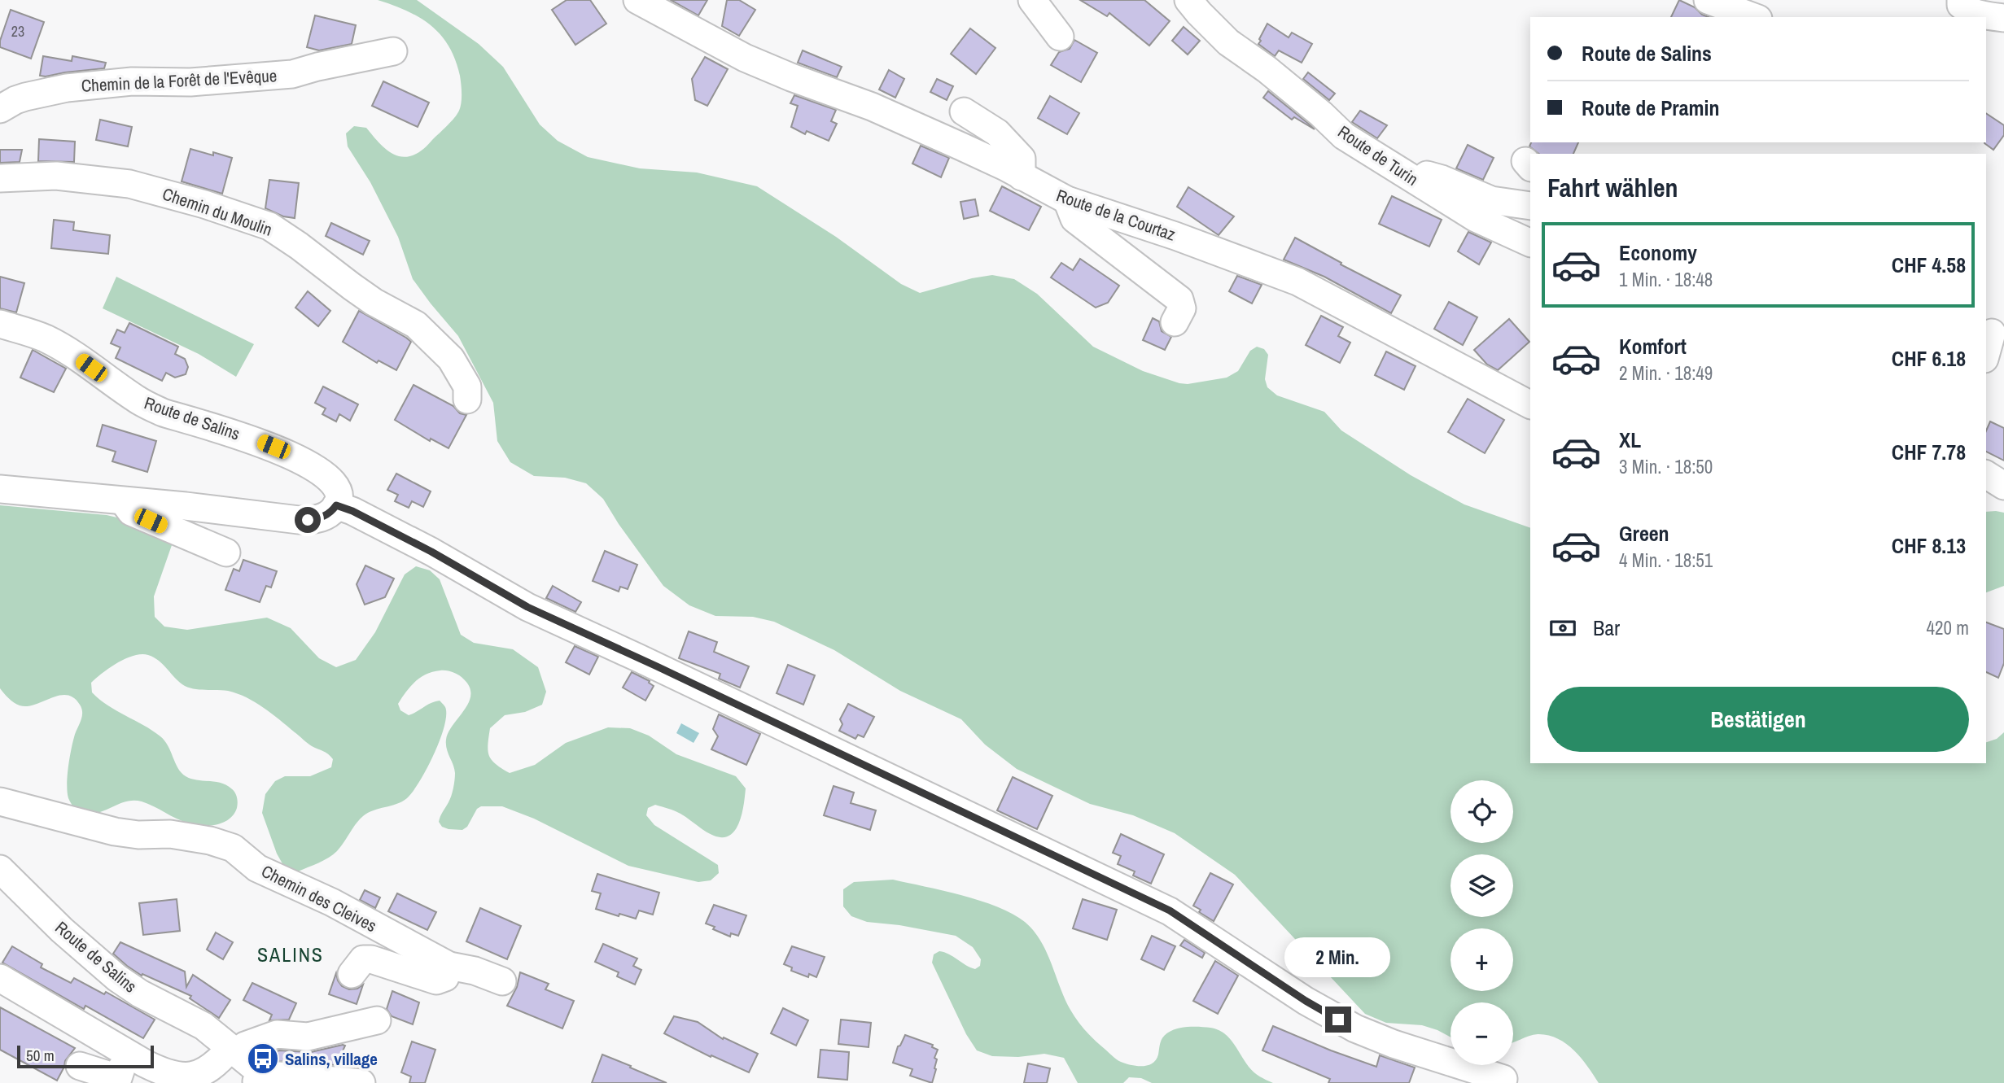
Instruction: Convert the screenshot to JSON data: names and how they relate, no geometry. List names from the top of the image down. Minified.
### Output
{"streets":{"street":["Chemin de la Forêt de l'Evêque","Route de Turin","Chemin du Moulin","Route de la Courtaz","Route de Salins","Chemin des Cleives"]},"districts":["SALINS"],"places":{"bus stop":["Salins, village"]},"house_numbers":["23"],"scale_bar":"50 m","page":{"banner":["Route de Salins","Route de Pramin"],"heading":"Fahrt wählen","list":[{"name":"Economy","note":"1 Min. · 18:48","value":"CHF 4.58"},{"name":"Komfort","note":"2 Min. · 18:49","value":"CHF 6.18"},{"name":"XL","note":"3 Min. · 18:50","value":"CHF 7.78"},{"name":"Green","note":"4 Min. · 18:51","value":"CHF 8.13"}],"pay":["Bar","420 m"],"buttons":"Bestätigen","map_buttons":["+","−"],"bubble":"2 Min.","scale":"50 m"}}
